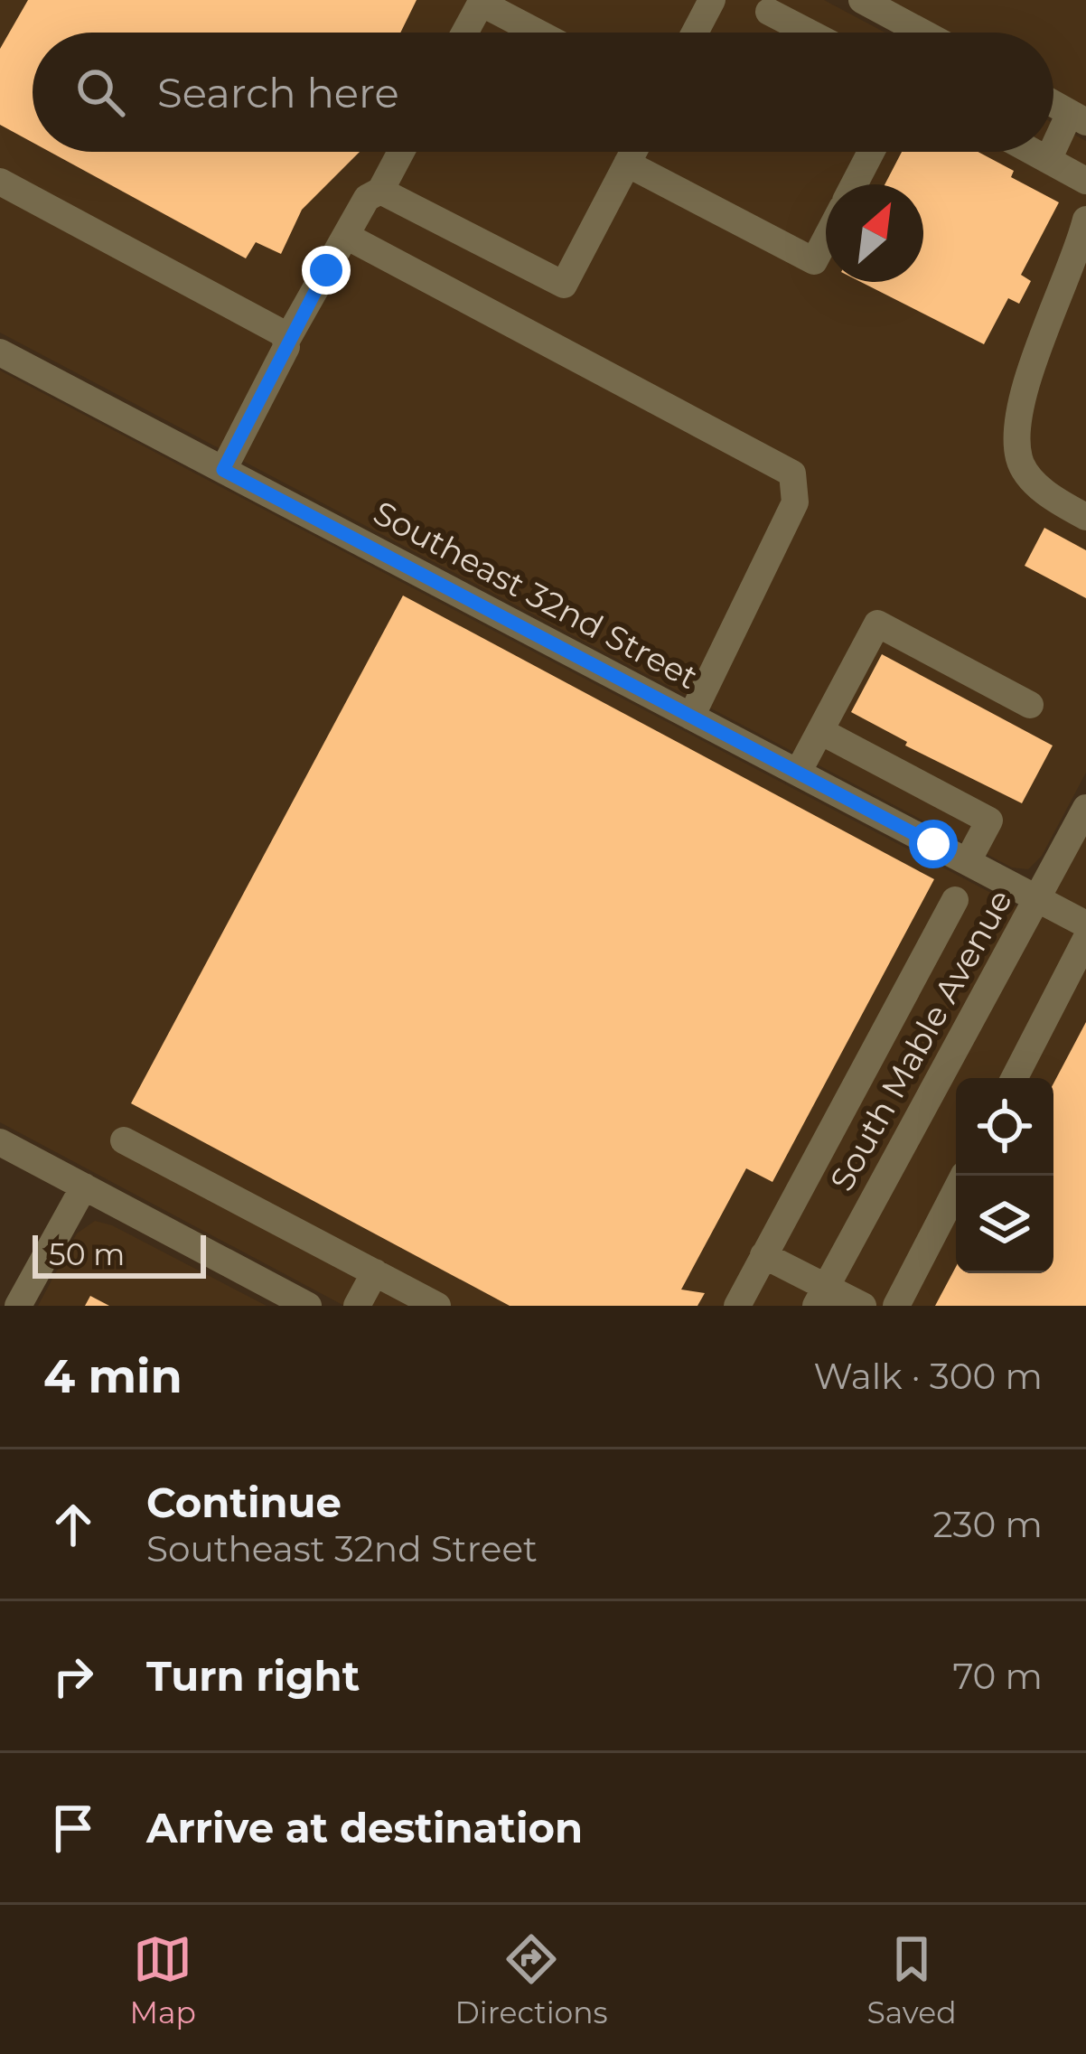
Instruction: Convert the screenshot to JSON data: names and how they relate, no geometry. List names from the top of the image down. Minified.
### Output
{"streets":{"street":["Southeast 32nd Street","South Mable Avenue"]},"crossings":[["Southeast 32nd Street","South Mable Avenue"]],"scale_bar":"50 m","north":"top right","page":{"search":"Search here","scale":"50 m","heading":["4 min","Walk · 300 m"],"list":[["Continue","Southeast 32nd Street","230 m"],["Turn right","70 m"],"Arrive at destination"],"nav":["Map","Directions","Saved"]}}
